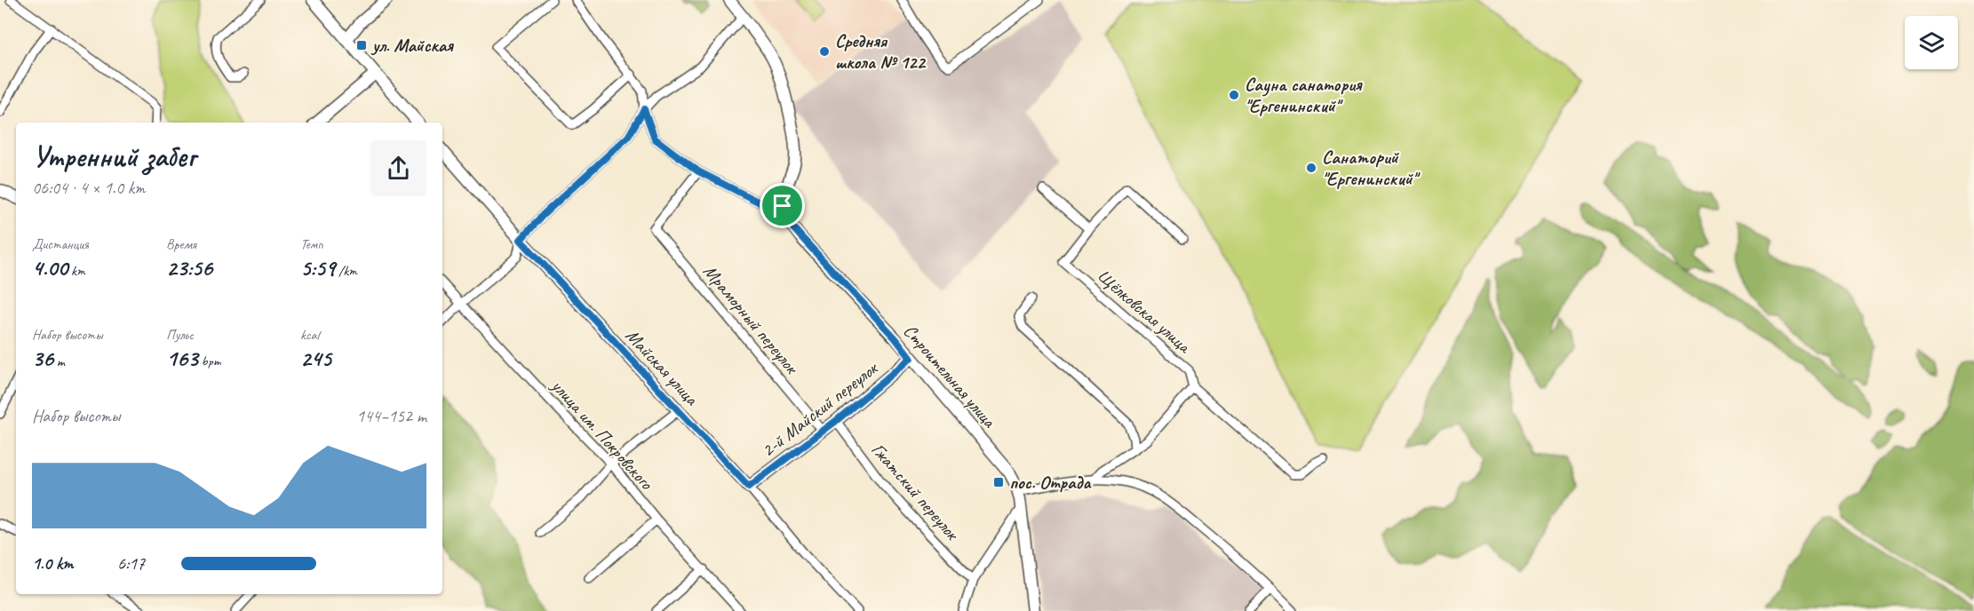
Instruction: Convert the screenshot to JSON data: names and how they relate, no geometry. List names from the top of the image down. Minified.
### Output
{"streets":{"street":["Щёлковская улица","Мраморный переулок","Майская улица","Строительная улица","2-й Майский переулок","улица им. Покровского","Гжатский переулок"]},"crossings":[["Мраморный переулок","2-й Майский переулок"],["Майская улица","2-й Майский переулок"],["Строительная улица","2-й Майский переулок"],["2-й Майский переулок","Гжатский переулок"]],"places":{"transit":["ул. Майская","пос. Отрада"],"other":["Средняя школа № 122","Сауна санатория \"Ергенинский\"","Санаторий \"Ергенинский\""]},"page":{"heading":["Утренний забег","06:04 · 4 × 1.0 km"],"stats":[["Дистанция","4.00 km"],["Время","23:56"],["Темп","5:59 /km"],["Набор высоты","36 m"],["Пульс","163 bpm"],["kcal","245"]],"chart":["Набор высоты","144–152 m"],"list":[{"name":"1.0 km","note":"6:17"}]}}
